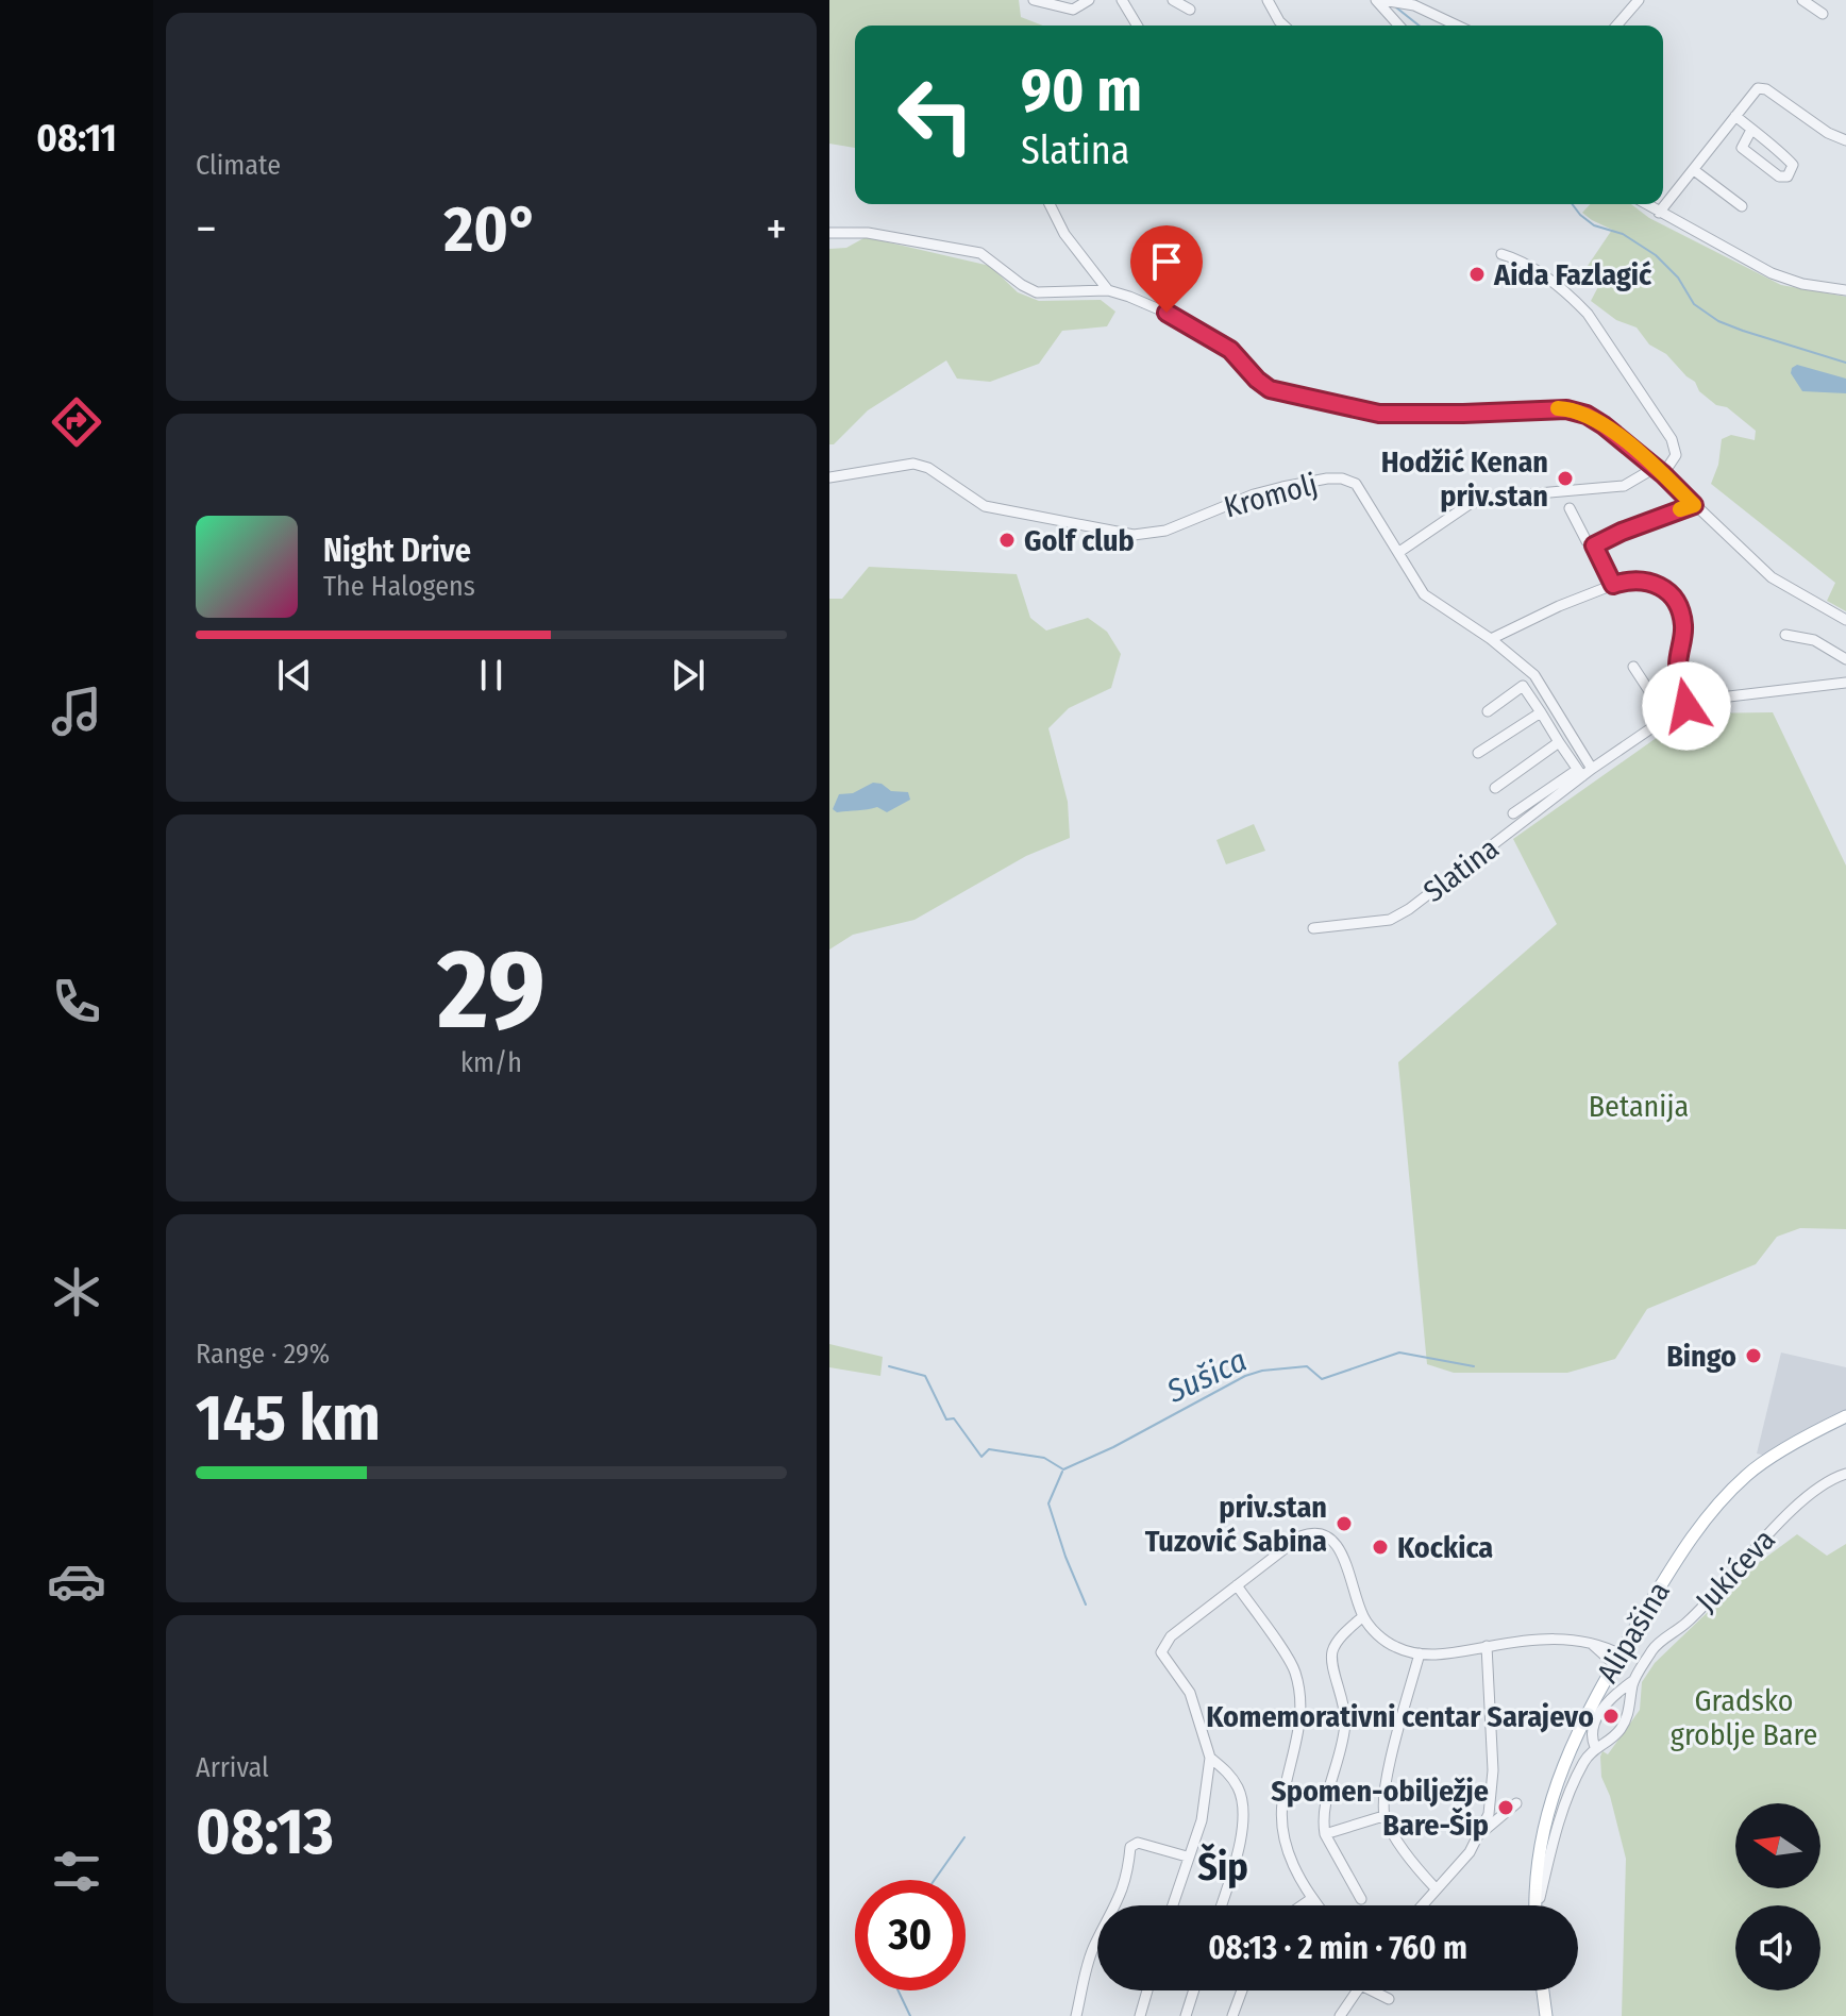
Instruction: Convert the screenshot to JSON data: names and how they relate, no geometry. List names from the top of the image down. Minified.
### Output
{"streets":{"main road":["Alipašina"],"street":["Kromolj","Slatina","Jukićeva"]},"crossings":[["Kromolj","Slatina"]],"districts":["Šip"],"water":["Sušica"],"parks":["Betanija","Gradsko groblje Bare"],"places":["Aida Fazlagić","Hodžić Kenan priv.stan","Golf club","Bingo","priv.stan Tuzović Sabina","Kockica","Komemorativni centar Sarajevo","Spomen-obilježje Bare-Šip"],"north":"left","page":{"tabs":"08:11","tile":["Climate",["29","km/h"],["Range · 29%","145 km"],["Arrival","08:13"]],"turn":["90 m","Slatina"],"heat":["−","20°","+"],"song":["Night Drive","The Halogens"],"limit":"30","trip":"08:13 · 2 min · 760 m"}}
